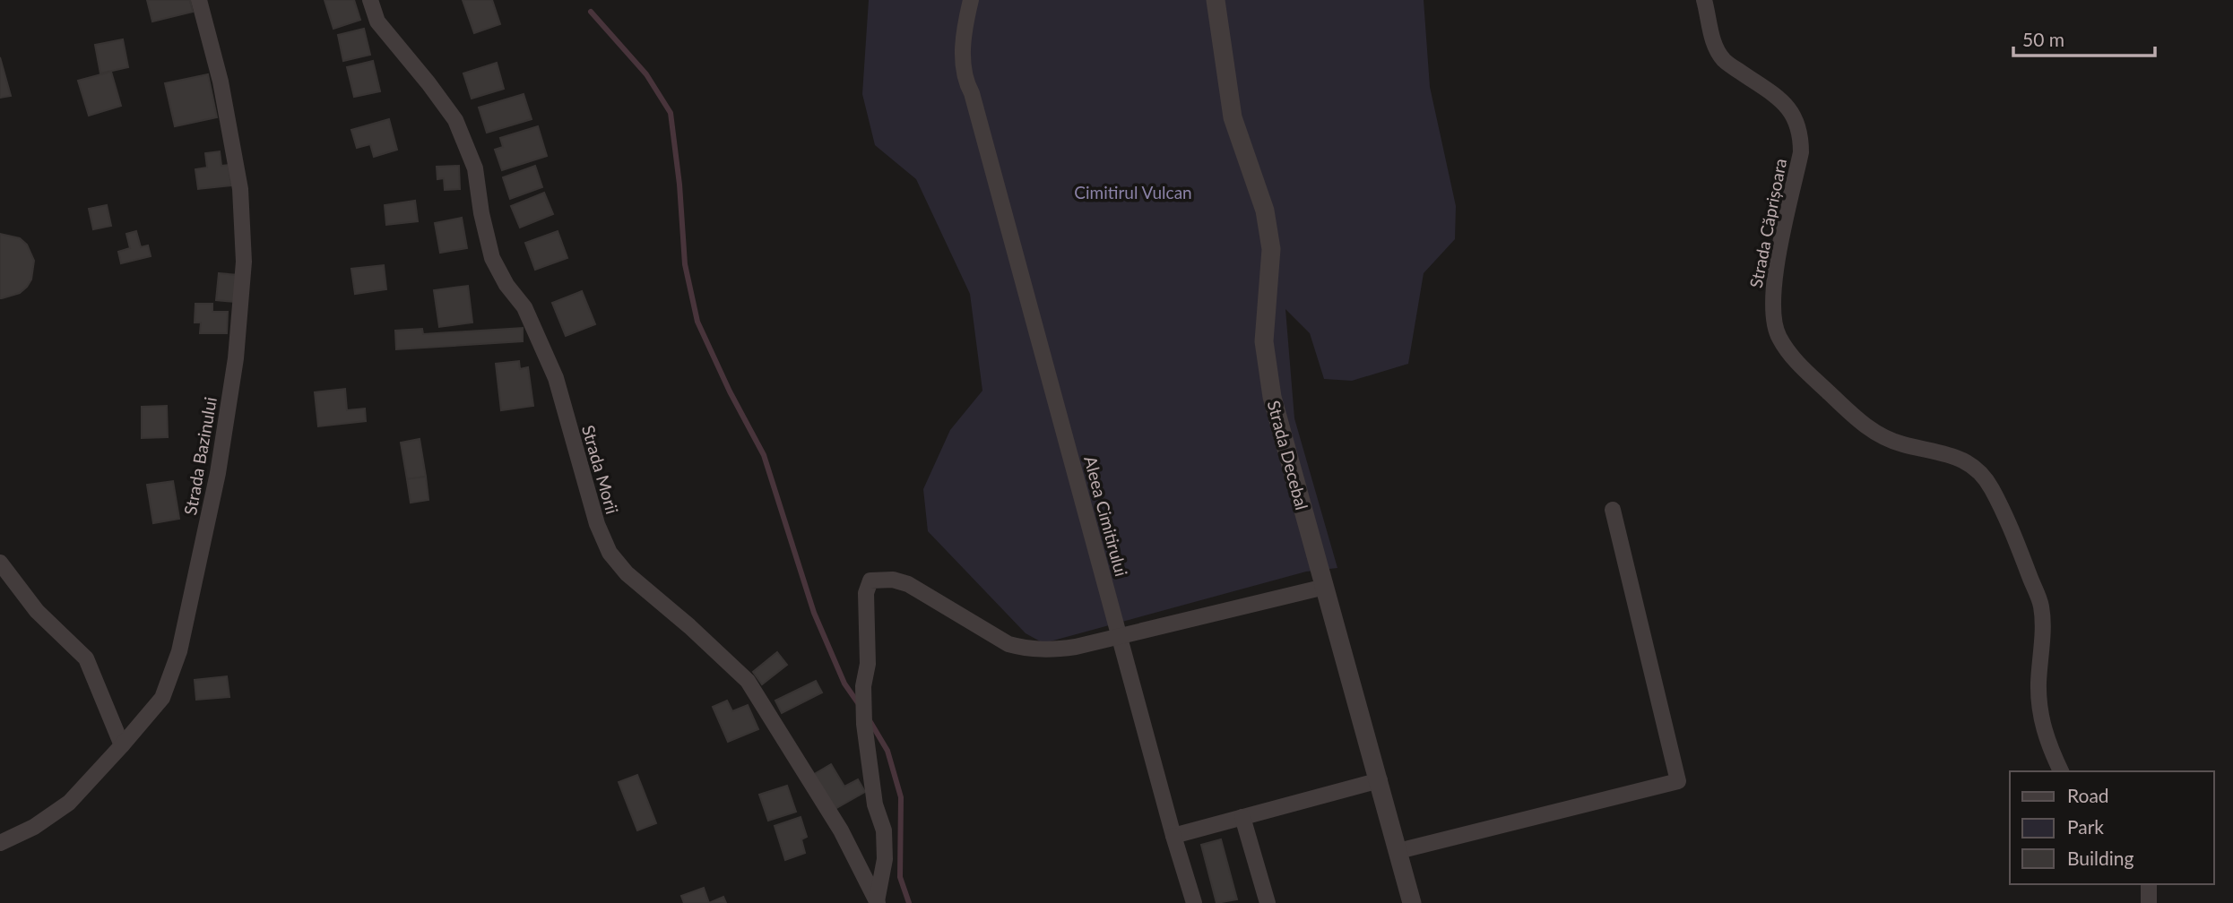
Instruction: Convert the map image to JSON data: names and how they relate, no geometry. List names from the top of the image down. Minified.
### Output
{"streets":{"street":["Strada Căprișoara","Strada Decebal","Strada Bazinului","Strada Morii","Aleea Cimitirului"]},"parks":["Cimitirul Vulcan"],"legend":["Road","Park","Building"],"scale_bar":"50 m"}
